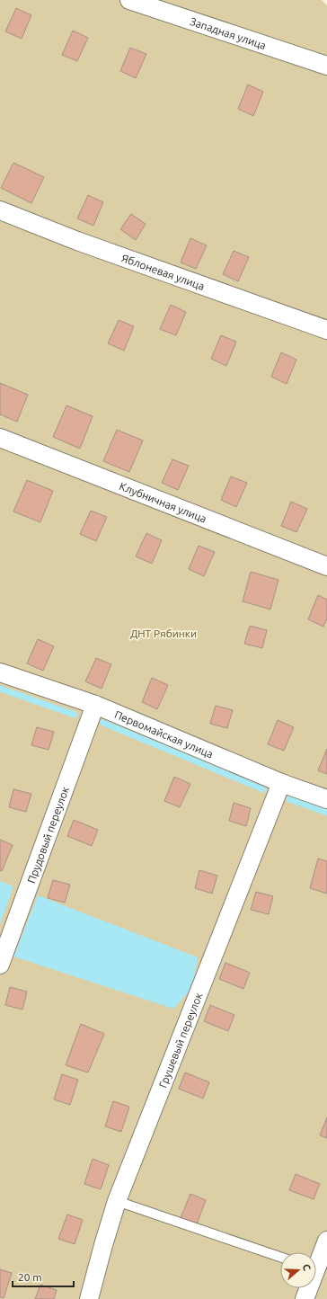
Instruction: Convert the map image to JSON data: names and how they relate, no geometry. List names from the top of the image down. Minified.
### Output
{"streets":{"street":["Западная улица","Яблоневая улица","Клубничная улица","Первомайская улица","Прудовый переулок","Грушевый переулок"]},"crossings":[["Первомайская улица","Прудовый переулок"],["Первомайская улица","Грушевый переулок"]],"parks":["ДНТ Рябинки"],"scale_bar":"20 m","north":"right"}
